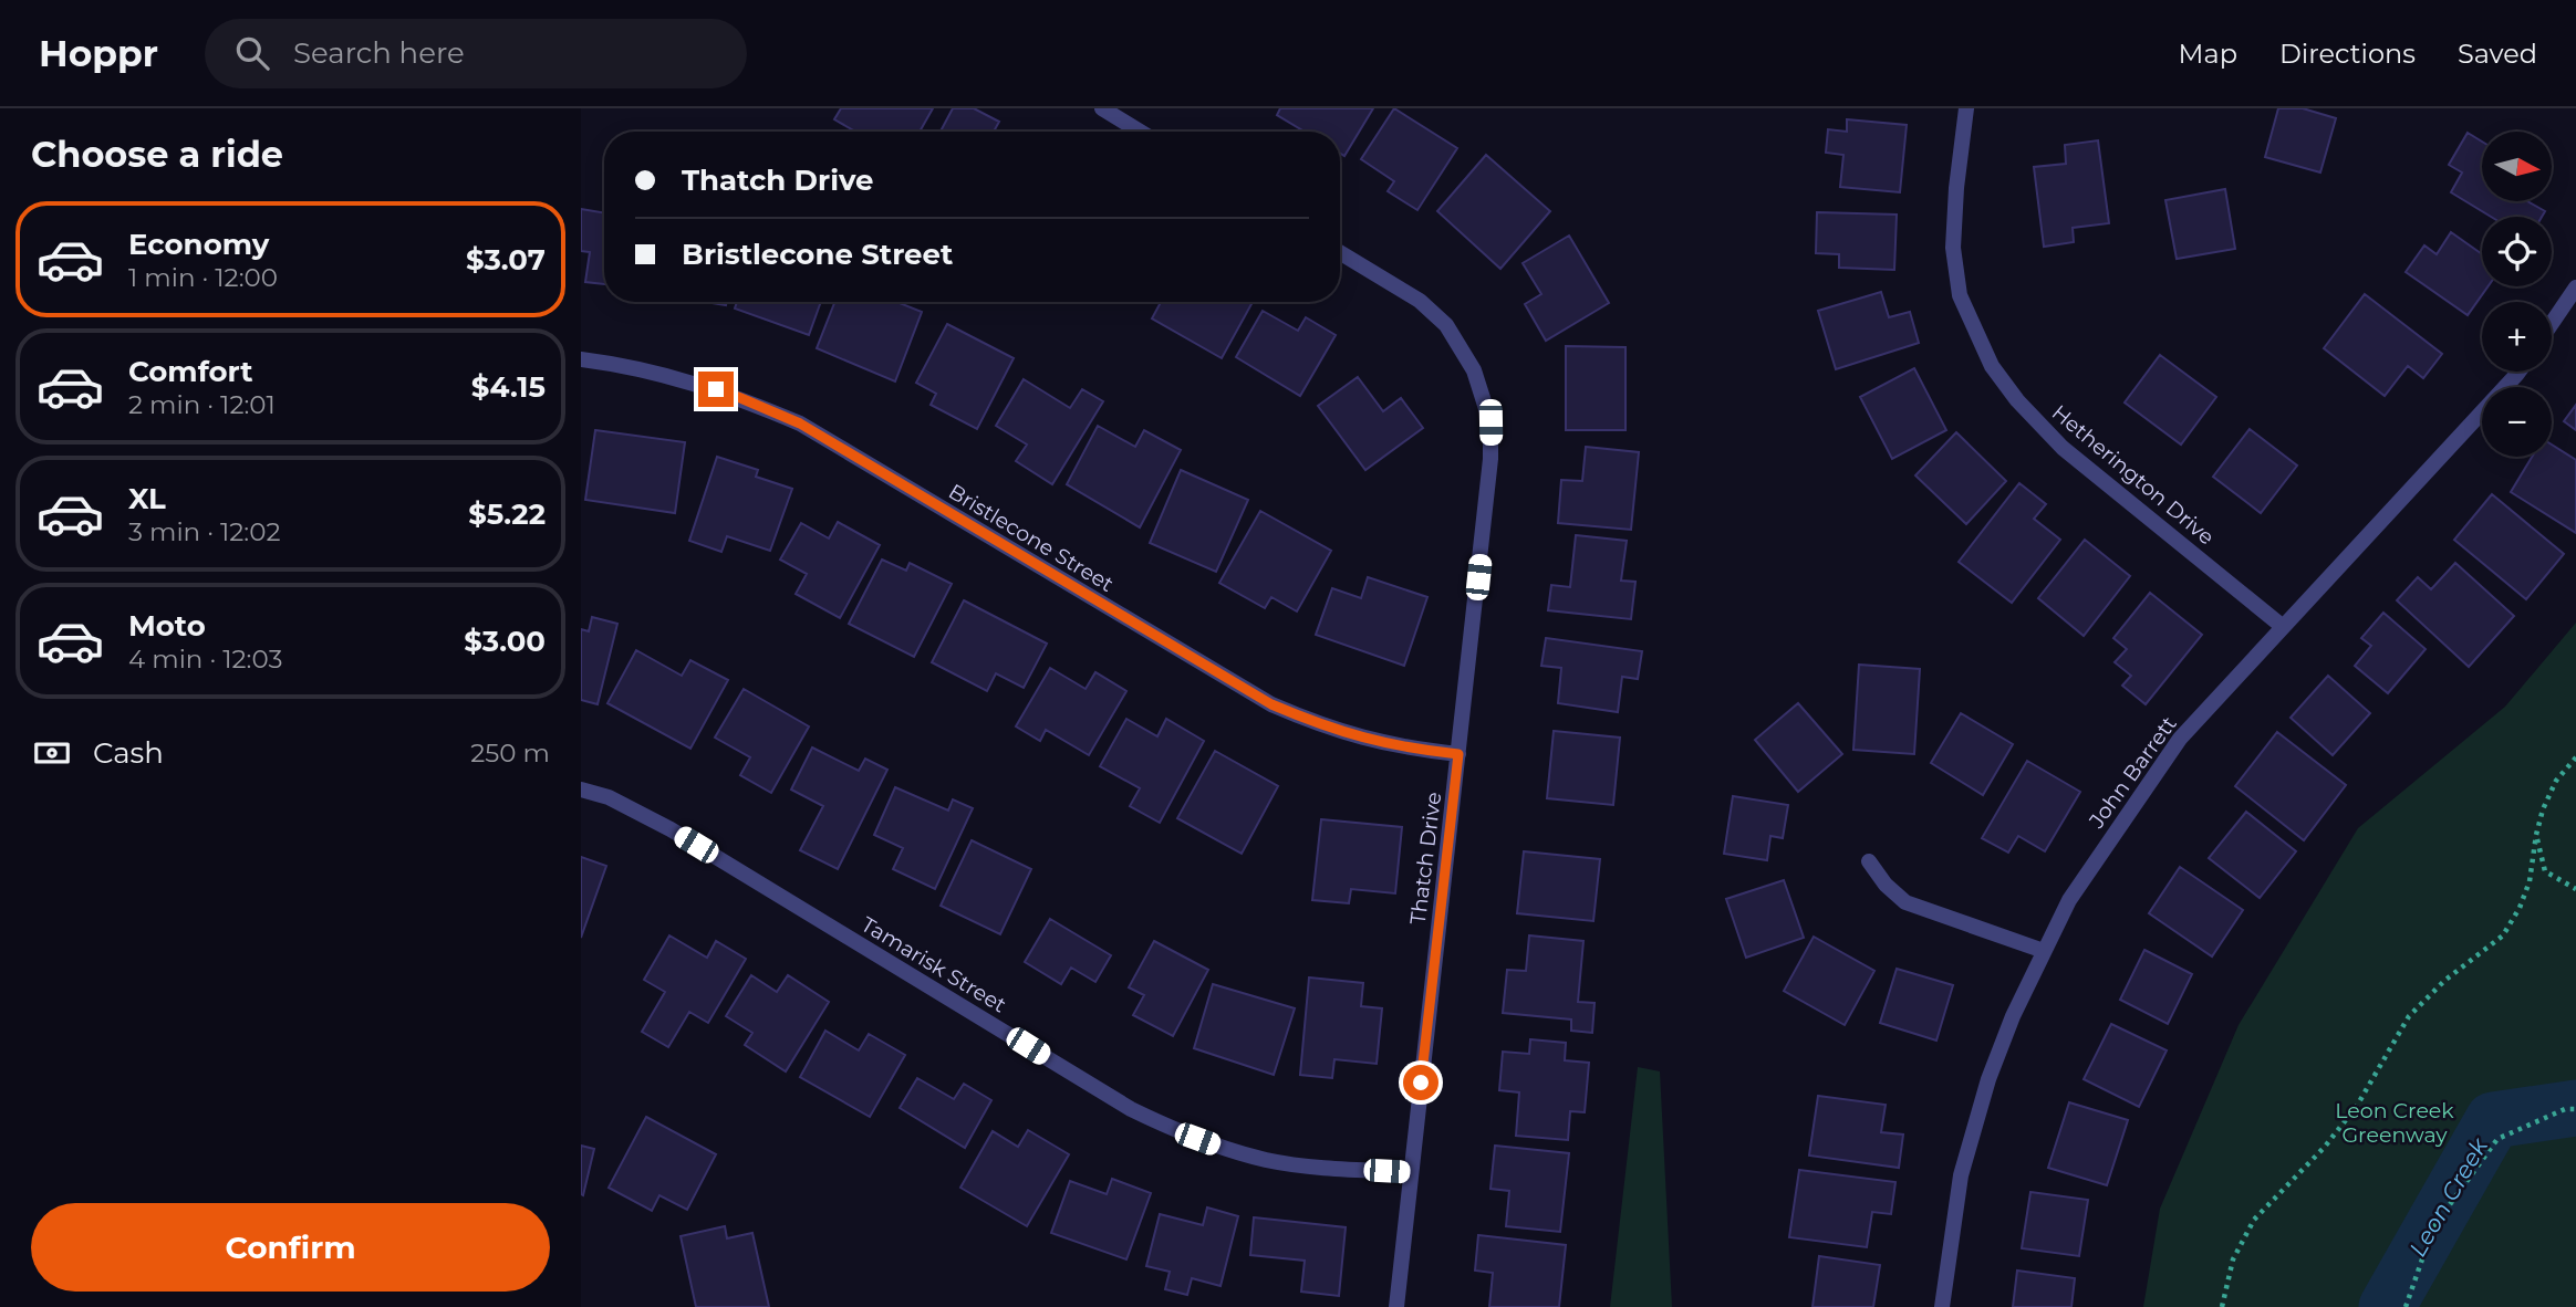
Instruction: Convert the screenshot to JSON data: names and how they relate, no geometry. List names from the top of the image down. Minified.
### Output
{"streets":{"street":["Hetherington Drive","Bristlecone Street","John Barrett","Thatch Drive","Tamarisk Street"]},"crossings":[["Hetherington Drive","John Barrett"],["Bristlecone Street","Thatch Drive"],["Thatch Drive","Tamarisk Street"]],"water":["Leon Creek"],"parks":["Leon Creek Greenway"],"north":"right","page":{"header":"Hoppr","search":"Search here","nav":["Map","Directions","Saved"],"heading":"Choose a ride","map_buttons":["+","−"],"banner":["Thatch Drive","Bristlecone Street"],"list":[{"name":"Economy","note":"1 min · 12:00","value":"$3.07"},{"name":"Comfort","note":"2 min · 12:01","value":"$4.15"},{"name":"XL","note":"3 min · 12:02","value":"$5.22"},{"name":"Moto","note":"4 min · 12:03","value":"$3.00"}],"pay":["Cash","250 m"],"buttons":"Confirm"}}
